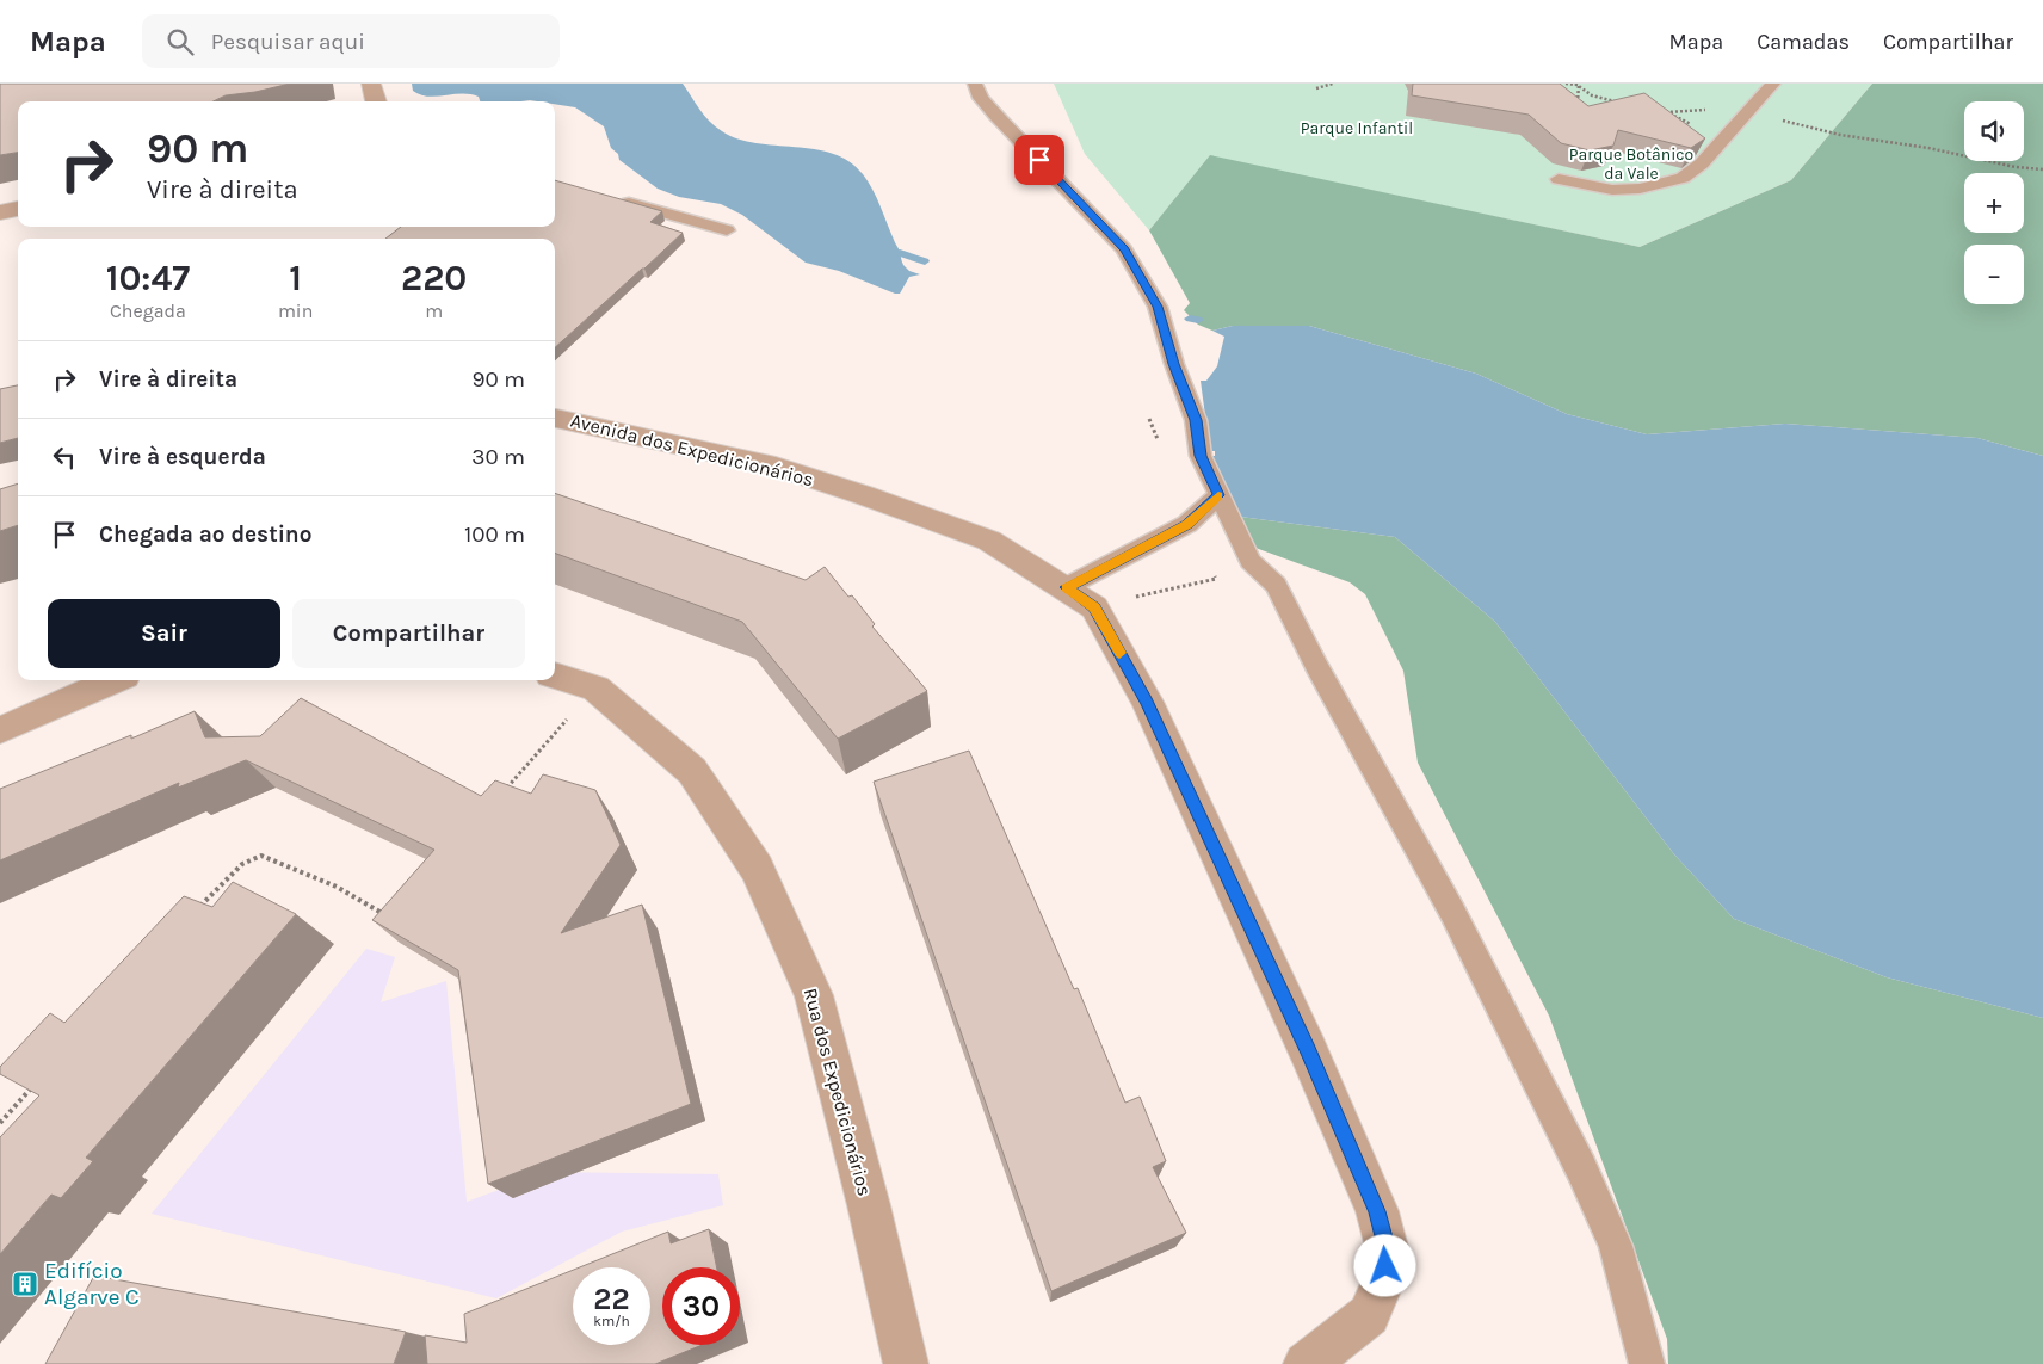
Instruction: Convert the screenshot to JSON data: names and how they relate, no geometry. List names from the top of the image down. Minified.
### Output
{"streets":{"street":["Avenida dos Expedicionários","Rua dos Expedicionários"]},"parks":["Parque Infantil","Parque Botânico da Vale"],"places":{"building":["Edifício Algarve C"]},"page":{"header":"Mapa","search":"Pesquisar aqui","nav":["Mapa","Camadas","Compartilhar"],"map_buttons":["+","−"],"turn":["90 m","Vire à direita"],"eta":["10:47","Chegada","1","min","220","m"],"list":[{"name":"Vire à direita","value":"90 m"},{"name":"Vire à esquerda","value":"30 m"},{"name":"Chegada ao destino","value":"100 m"}],"buttons":["Sair","Compartilhar"],"speed":"22 km/h","limit":"30"}}
